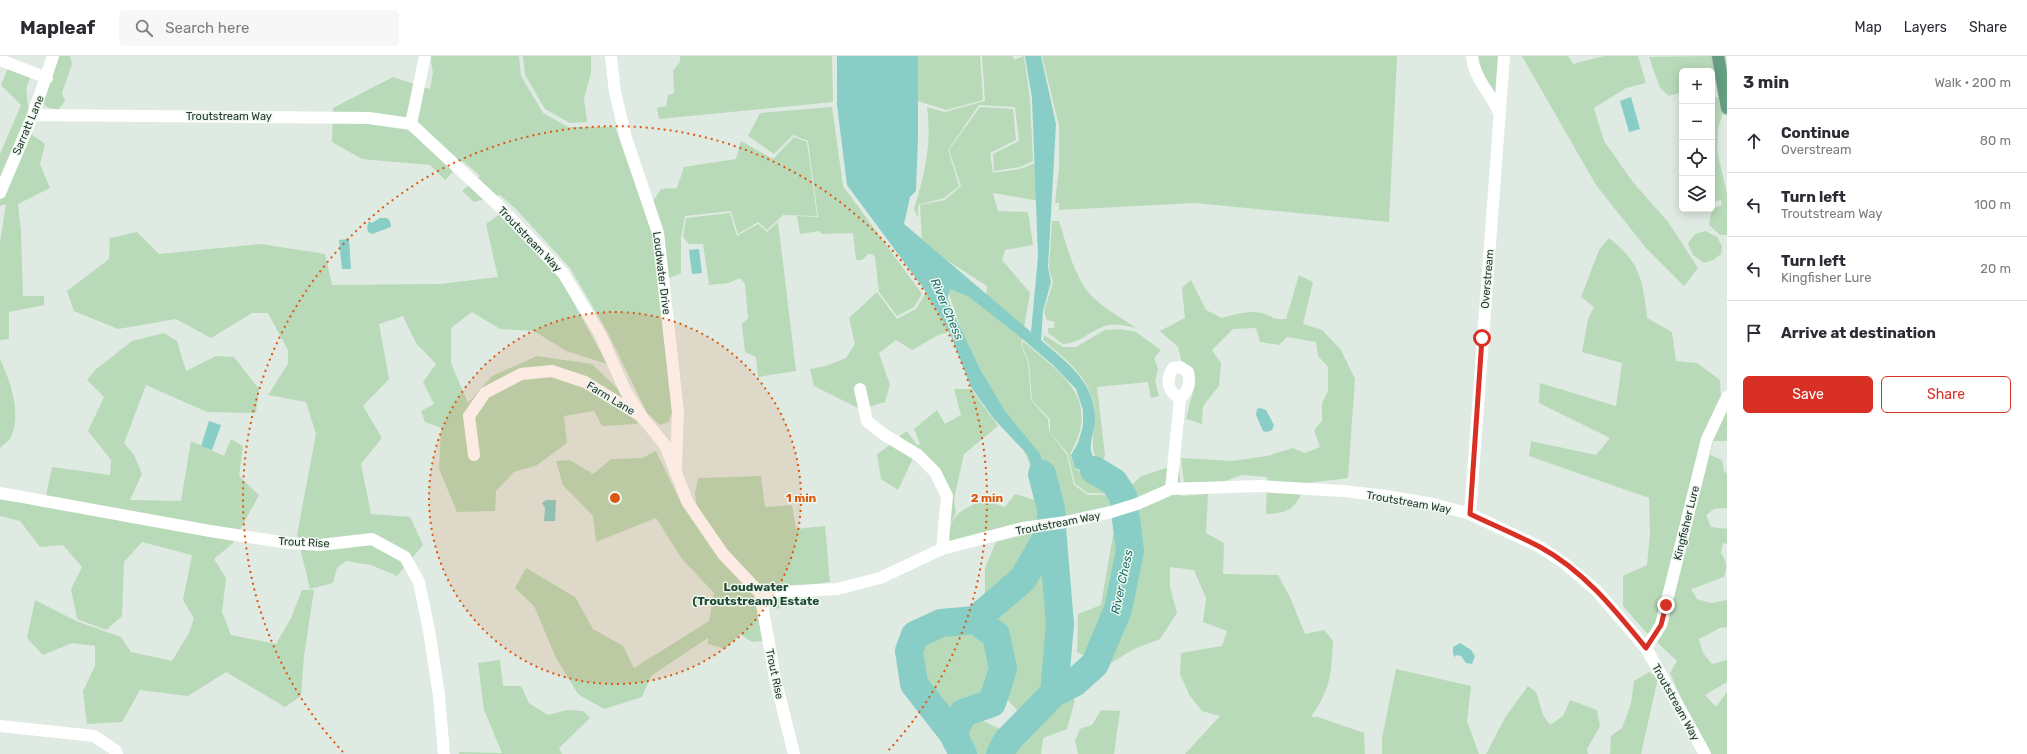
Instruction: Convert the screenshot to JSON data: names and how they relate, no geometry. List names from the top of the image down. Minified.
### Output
{"streets":{"street":["Troutstream Way","Sarratt Lane","Loudwater Drive","Overstream","Farm Lane","Kingfisher Lure","Trout Rise"]},"crossings":[["Troutstream Way","Sarratt Lane"],["Troutstream Way","Loudwater Drive"],["Troutstream Way","Overstream"],["Troutstream Way","Farm Lane"],["Troutstream Way","Kingfisher Lure"],["Troutstream Way","Trout Rise"]],"districts":["Loudwater (Troutstream) Estate"],"water":["River Chess"],"page":{"header":"Mapleaf","search":"Search here","nav":["Map","Layers","Share"],"heading":["3 min","Walk · 200 m"],"map_buttons":["+","−"],"list":[["Continue","Overstream","80 m"],["Turn left","Troutstream Way","100 m"],["Turn left","Kingfisher Lure","20 m"],"Arrive at destination"],"buttons":["Save","Share"]},"rings":["1 min","2 min"]}
